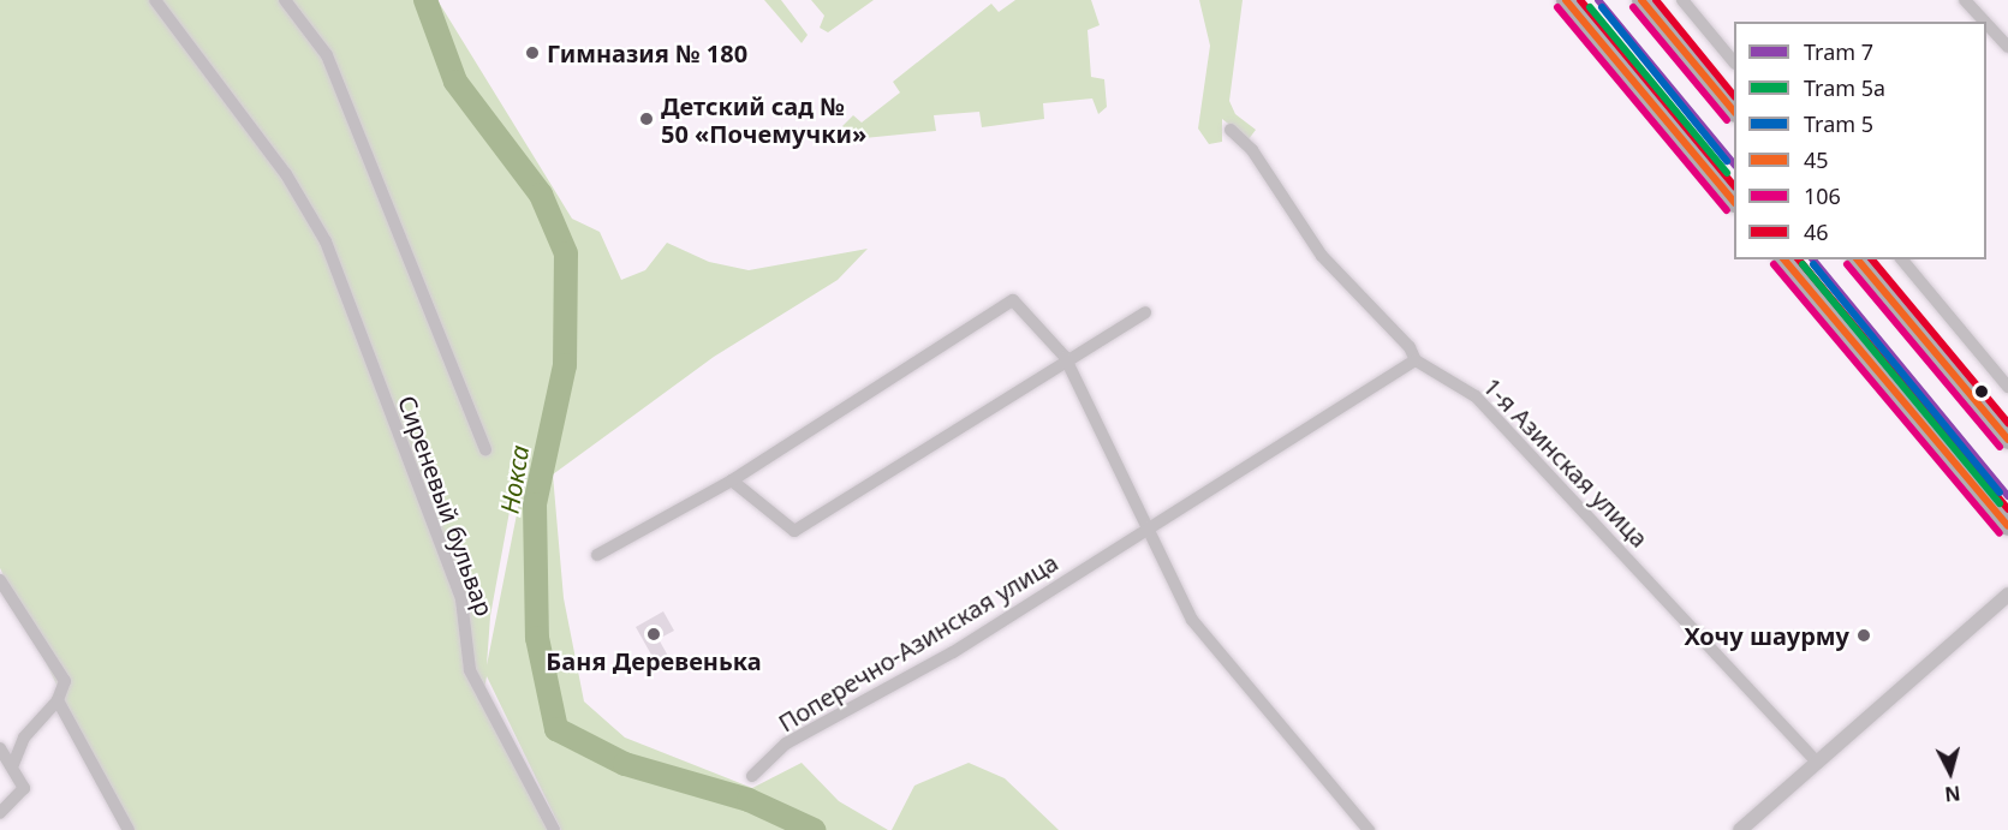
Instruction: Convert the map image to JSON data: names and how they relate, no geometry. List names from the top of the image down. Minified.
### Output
{"streets":{"street":["1-я Азинская улица","Сиреневый бульвар","Поперечно-Азинская улица"]},"crossings":[["1-я Азинская улица","Поперечно-Азинская улица"]],"water":["Нокса"],"places":["Гимназия № 180","Детский сад № 50 «Почемучки»","Баня Деревенька","Хочу шаурму"],"lines":["tram line 7","transit line 45","transit line 46","tram line 5а","tram line 5","transit line 106"],"legend":["Tram 7","Tram 5а","Tram 5","45","106","46"],"north":"bottom"}
